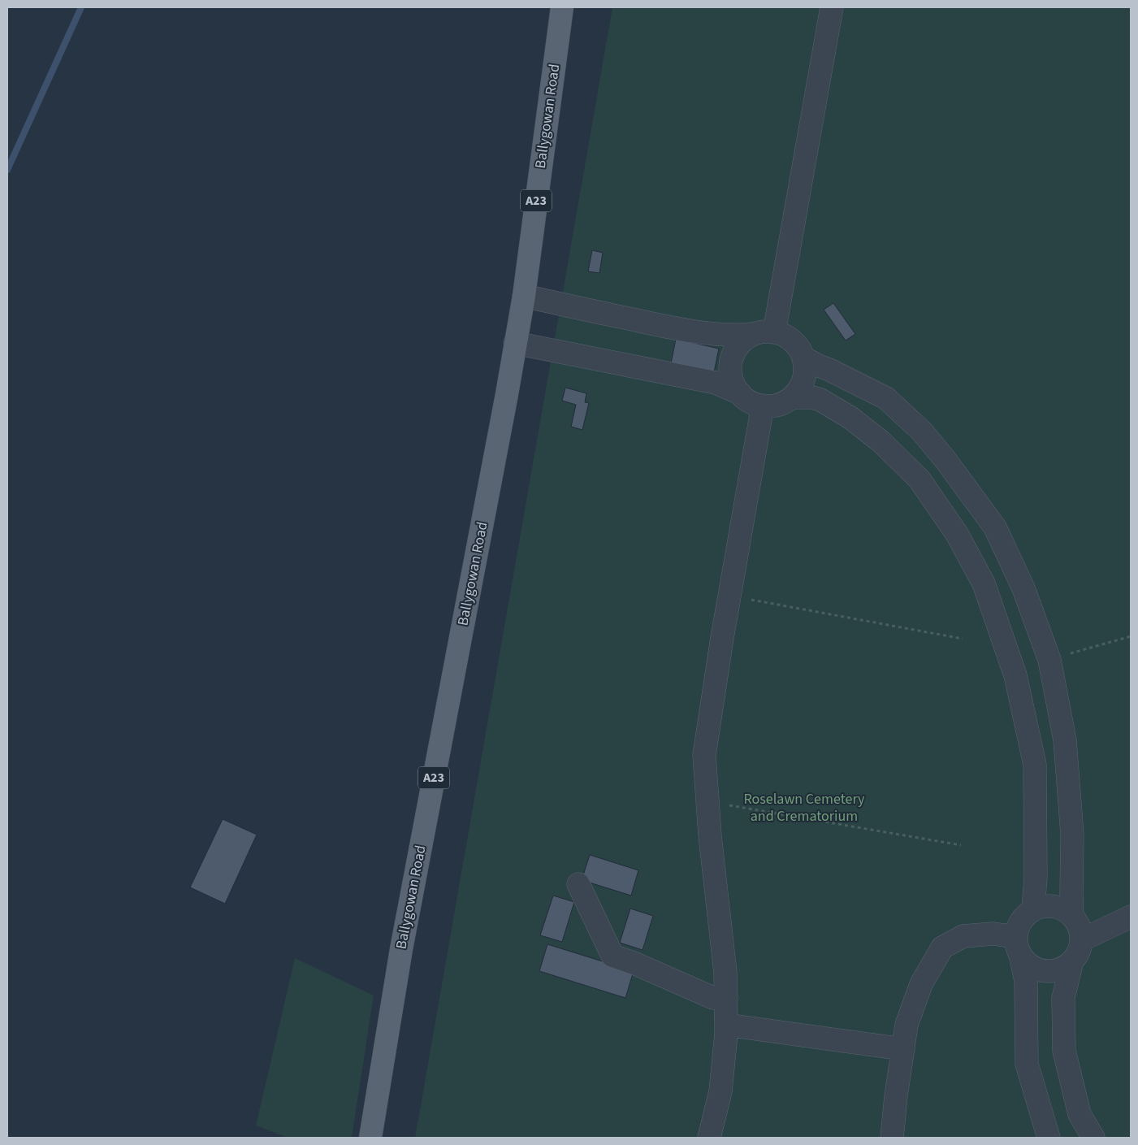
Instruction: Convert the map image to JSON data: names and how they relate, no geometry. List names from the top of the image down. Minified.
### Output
{"streets":{"main road":["Ballygowan Road","A23"]},"parks":["Roselawn Cemetery and Crematorium"]}
